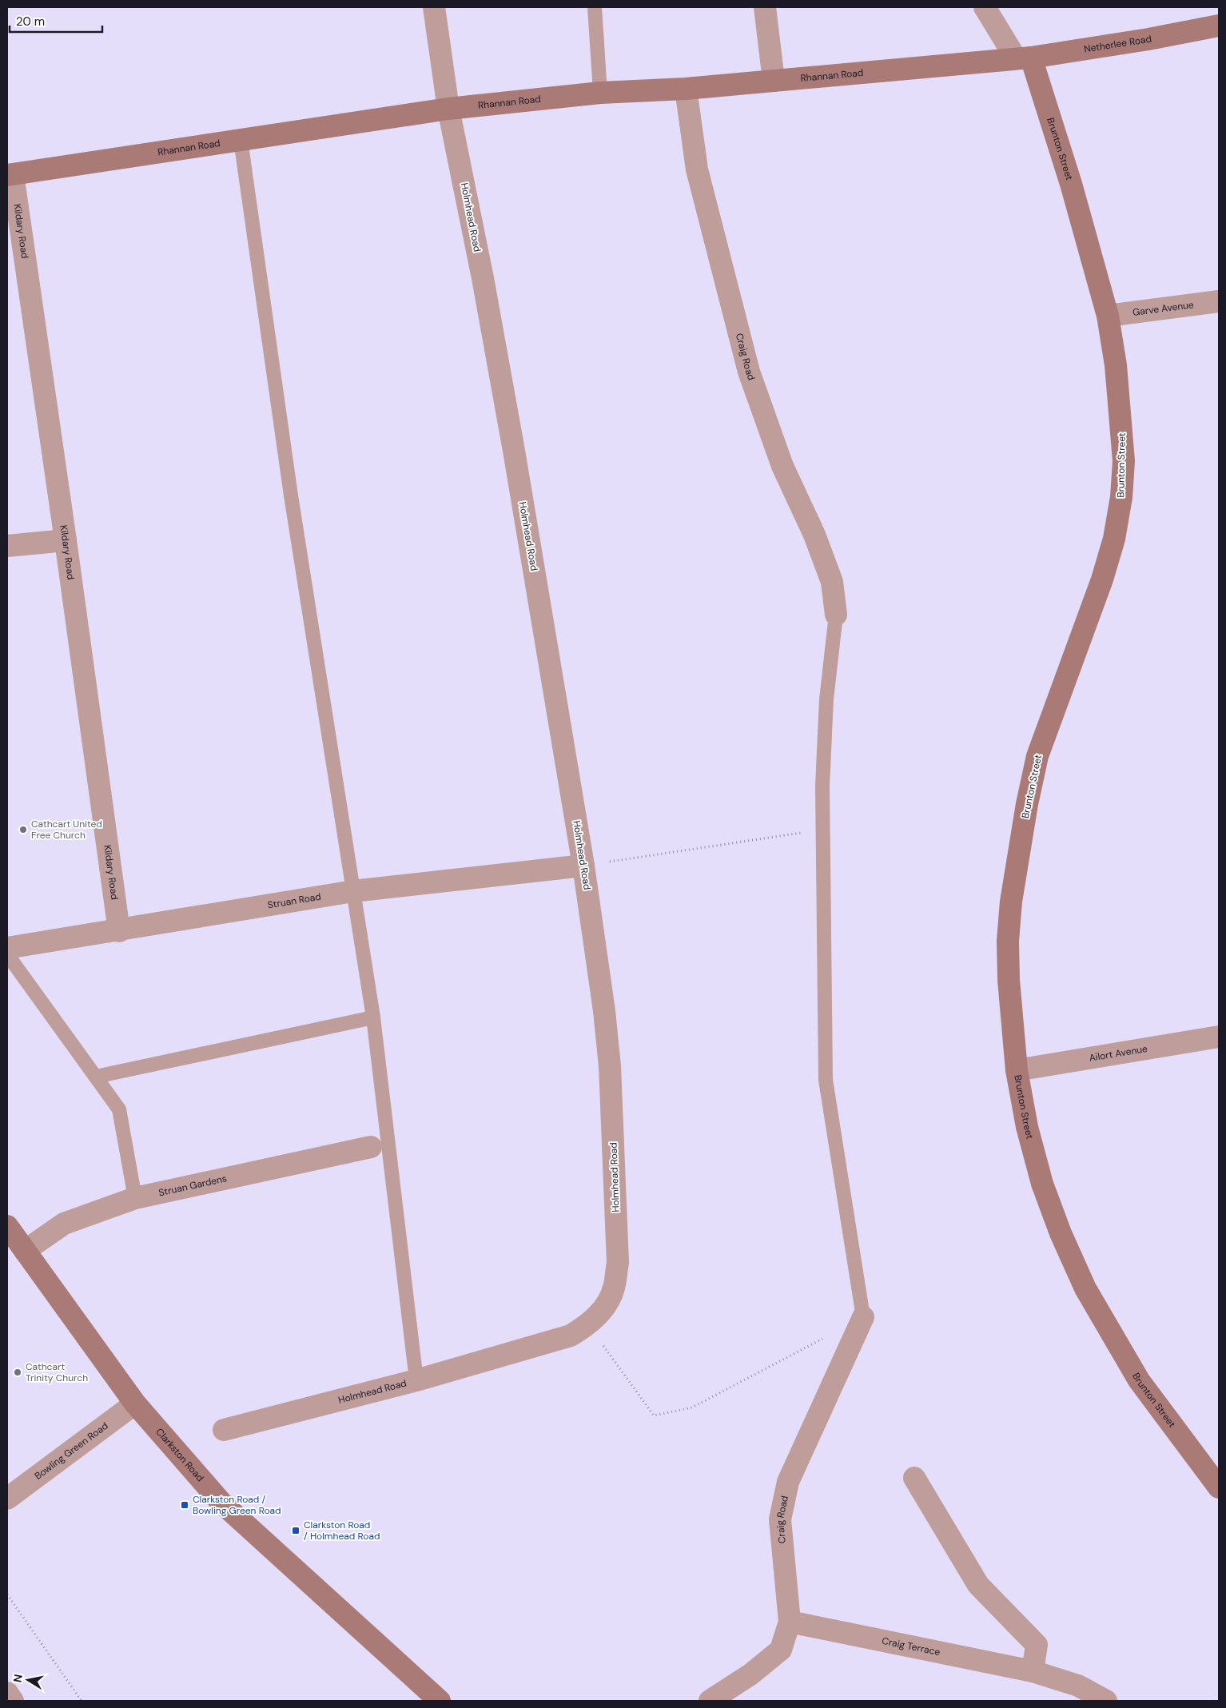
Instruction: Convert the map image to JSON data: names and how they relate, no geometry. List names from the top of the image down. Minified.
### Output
{"streets":{"street":["Netherlee Road","Rhannan Road","Brunton Street","Holmhead Road","Kildary Road","Garve Avenue","Craig Road","Struan Road","Ailort Avenue","Struan Gardens","Bowling Green Road","Clarkston Road","Craig Terrace"]},"crossings":[["Netherlee Road","Rhannan Road"],["Netherlee Road","Brunton Street"],["Rhannan Road","Brunton Street"],["Rhannan Road","Holmhead Road"],["Rhannan Road","Kildary Road"],["Rhannan Road","Craig Road"],["Brunton Street","Garve Avenue"],["Brunton Street","Ailort Avenue"],["Holmhead Road","Struan Road"],["Kildary Road","Struan Road"],["Craig Road","Craig Terrace"],["Struan Gardens","Clarkston Road"],["Bowling Green Road","Clarkston Road"]],"places":{"other":["Cathcart United Free Church","Cathcart Trinity Church"],"transit":["Clarkston Road / Bowling Green Road","Clarkston Road / Holmhead Road"]},"scale_bar":"20 m","north":"left"}
